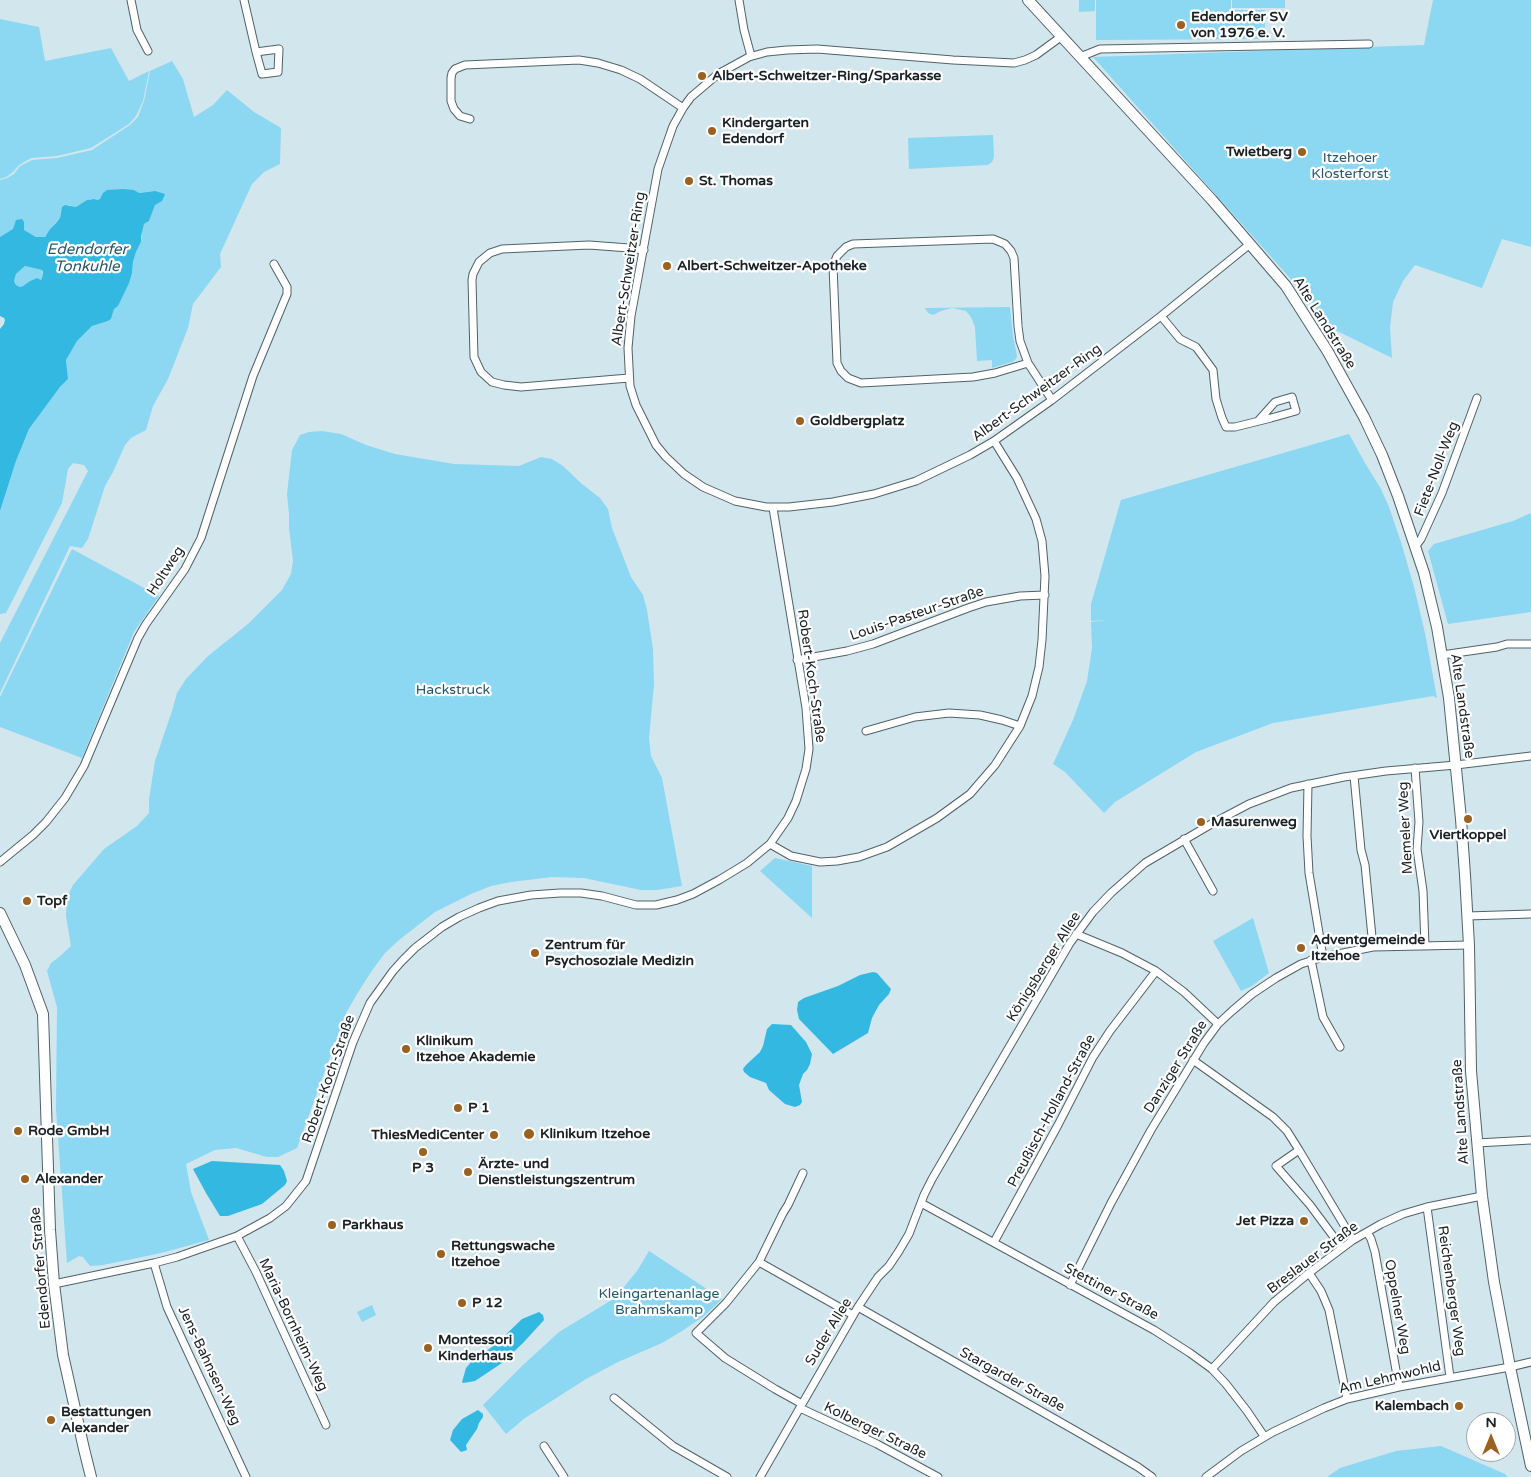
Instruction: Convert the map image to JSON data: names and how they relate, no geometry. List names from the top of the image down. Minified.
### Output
{"streets":{"street":["Albert-Schweitzer-Ring","Alte Landstraße","Fiete-Noll-Weg","Holtweg","Louis-Pasteur-Straße","Robert-Koch-Straße","Memeler Weg","Königsberger Allee","Danziger Straße","Preußisch-Holland-Straße","Breslauer Straße","Edendorfer Straße","Reichenberger Weg","Stettiner Straße","Oppelner Weg","Maria-Bornheim-Weg","Suder Allee","Jens-Bahnsen-Weg","Am Lehmwohld","Stargarder Straße","Kolberger Straße"]},"crossings":[["Albert-Schweitzer-Ring","Alte Landstraße"],["Albert-Schweitzer-Ring","Robert-Koch-Straße"],["Alte Landstraße","Fiete-Noll-Weg"],["Alte Landstraße","Königsberger Allee"],["Alte Landstraße","Danziger Straße"],["Alte Landstraße","Breslauer Straße"],["Alte Landstraße","Am Lehmwohld"],["Louis-Pasteur-Straße","Robert-Koch-Straße"],["Robert-Koch-Straße","Edendorfer Straße"],["Robert-Koch-Straße","Maria-Bornheim-Weg"],["Robert-Koch-Straße","Jens-Bahnsen-Weg"],["Memeler Weg","Königsberger Allee"],["Memeler Weg","Danziger Straße"],["Königsberger Allee","Stettiner Straße"],["Königsberger Allee","Suder Allee"],["Danziger Straße","Stettiner Straße"],["Preußisch-Holland-Straße","Stettiner Straße"],["Breslauer Straße","Reichenberger Weg"],["Breslauer Straße","Stettiner Straße"],["Breslauer Straße","Oppelner Weg"],["Reichenberger Weg","Am Lehmwohld"],["Stettiner Straße","Suder Allee"],["Stettiner Straße","Am Lehmwohld"],["Oppelner Weg","Am Lehmwohld"],["Suder Allee","Stargarder Straße"],["Suder Allee","Kolberger Straße"]],"water":["Edendorfer Tonkuhle"],"parks":["Itzehoer Klosterforst","Hackstruck","Kleingartenanlage Brahmskamp"],"places":["Edendorfer SV von 1976 e. V.","Albert-Schweitzer-Ring/Sparkasse","Kindergarten Edendorf","Twietberg","St. Thomas","Albert-Schweitzer-Apotheke","Goldbergplatz","Viertkoppel","Masurenweg","Topf","Adventgemeinde Itzehoe","Zentrum für Psychosoziale Medizin","Klinikum Itzehoe Akademie","P 1","Rode GmbH","Klinikum Itzehoe","ThiesMediCenter","P 3","Ärzte- und Dienstleistungszentrum","Alexander","Jet Pizza","Parkhaus","Rettungswache Itzehoe","P 12","Montessori Kinderhaus","Kalembach","Bestattungen Alexander"],"north":"top"}
